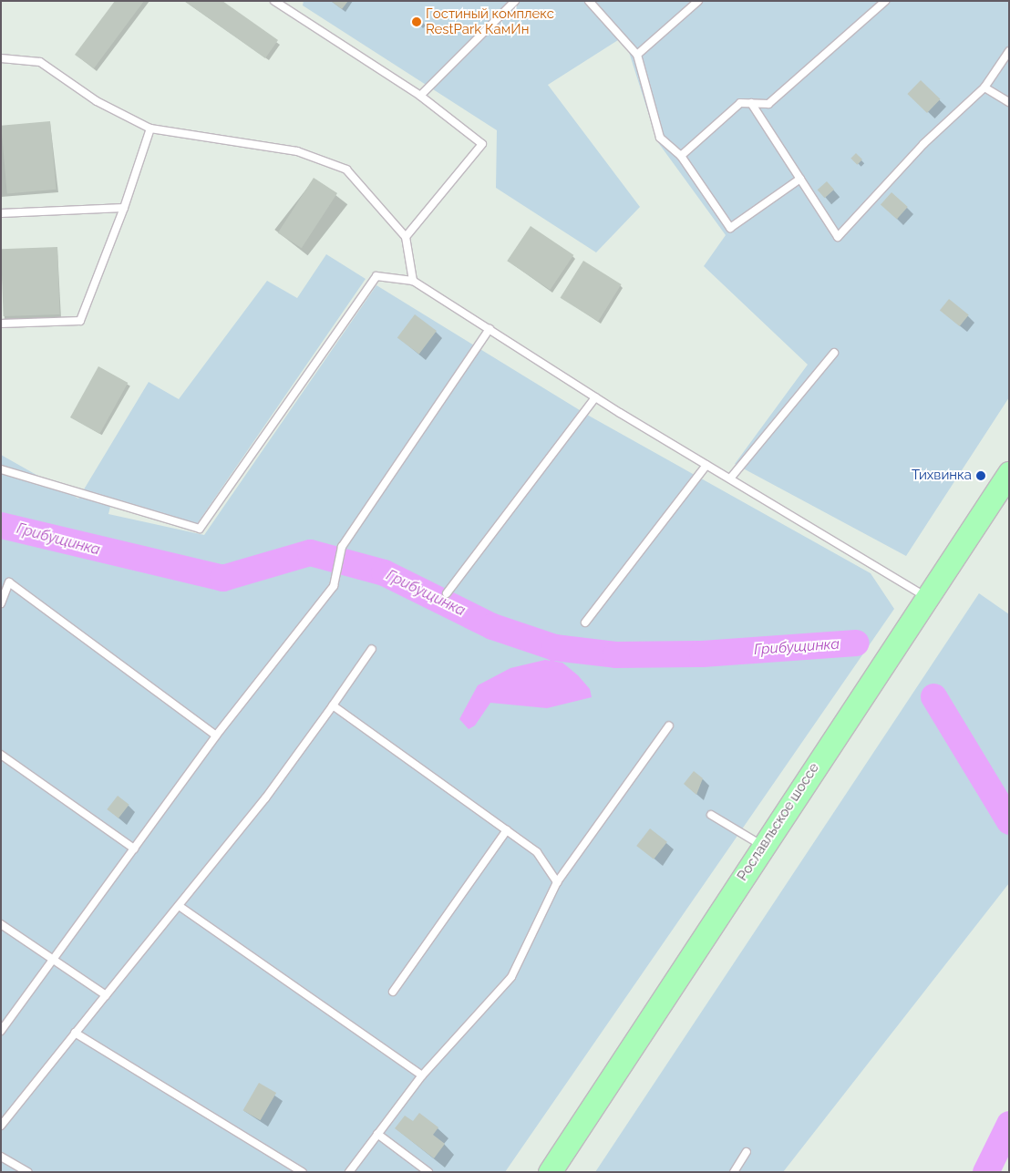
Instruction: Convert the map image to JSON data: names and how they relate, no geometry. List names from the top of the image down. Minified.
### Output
{"streets":{"main road":["Рославльское шоссе"]},"water":["Грибущинка"],"places":["Гостиный комплекс RestPark КамИн","Тихвинка"]}
